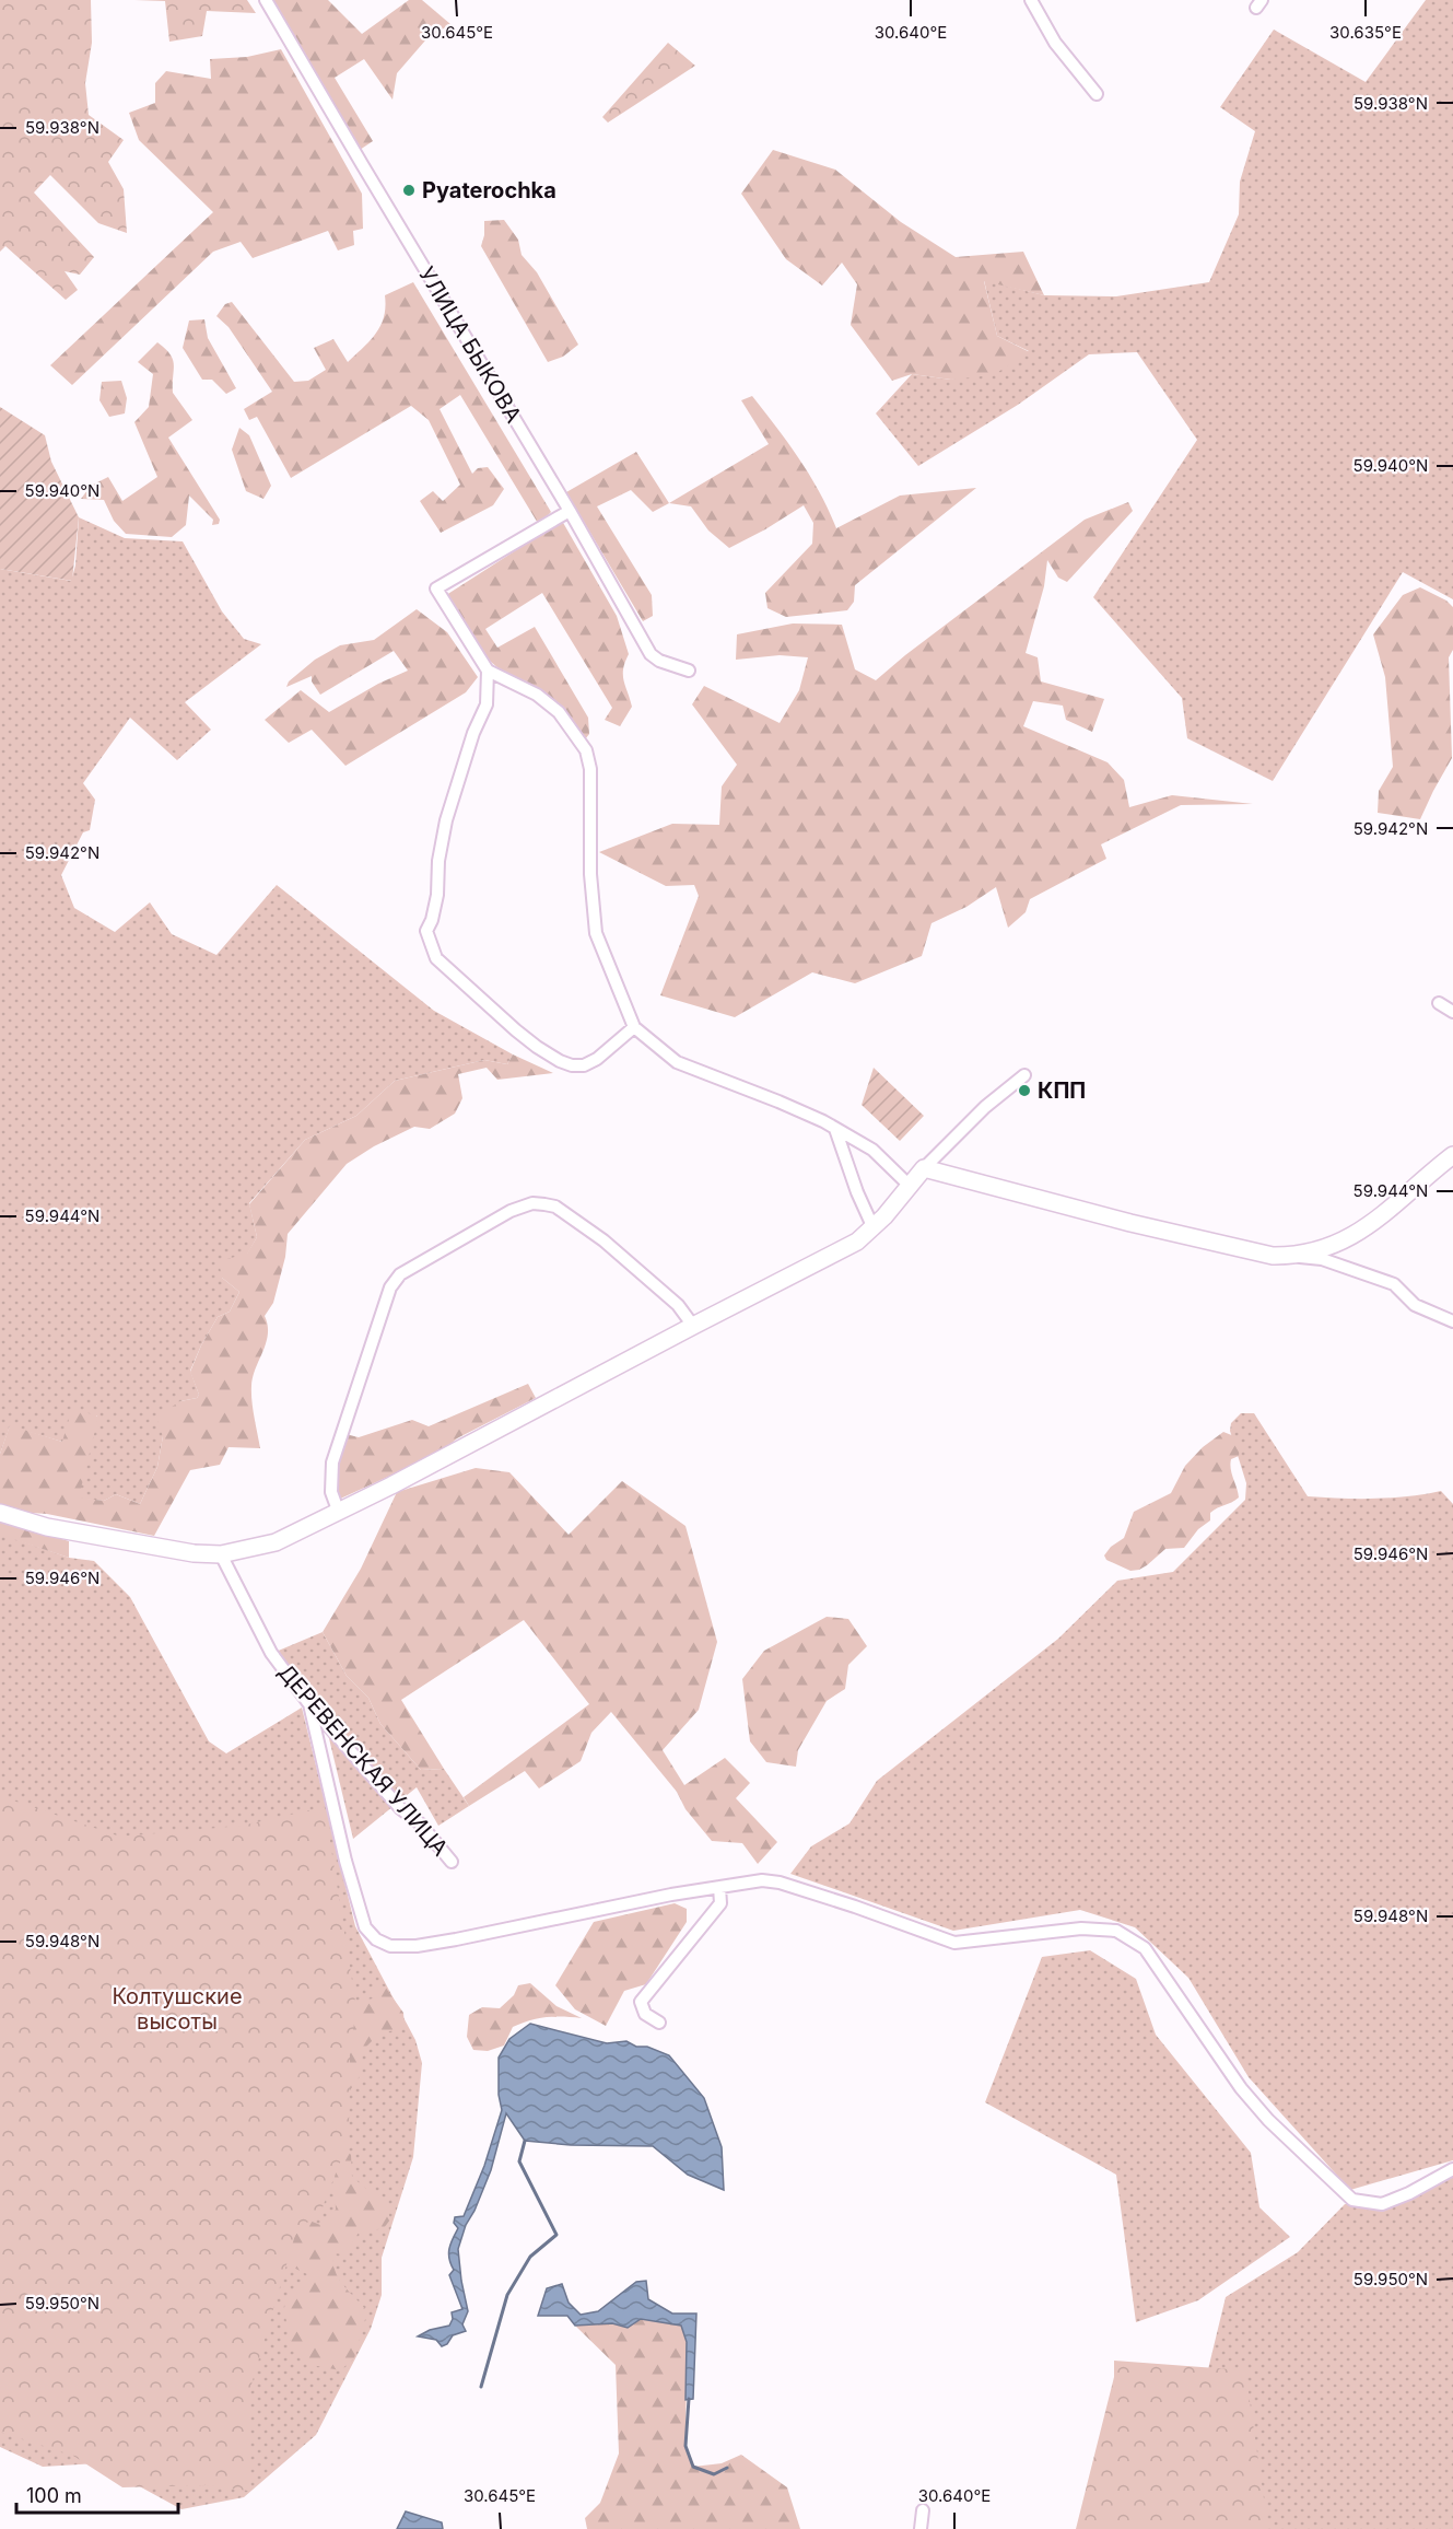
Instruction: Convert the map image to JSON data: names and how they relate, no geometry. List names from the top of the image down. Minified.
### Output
{"streets":{"street":["УЛИЦА БЫКОВА","ДЕРЕВЕНСКАЯ УЛИЦА"]},"parks":["Колтушские высоты"],"places":["Pyaterochka","КПП"],"scale_bar":"100 m","coordinates":["30.645°E","30.640°E","30.635°E","59.938°N","59.940°N","59.942°N","59.944°N","59.946°N","59.948°N","59.950°N"]}
